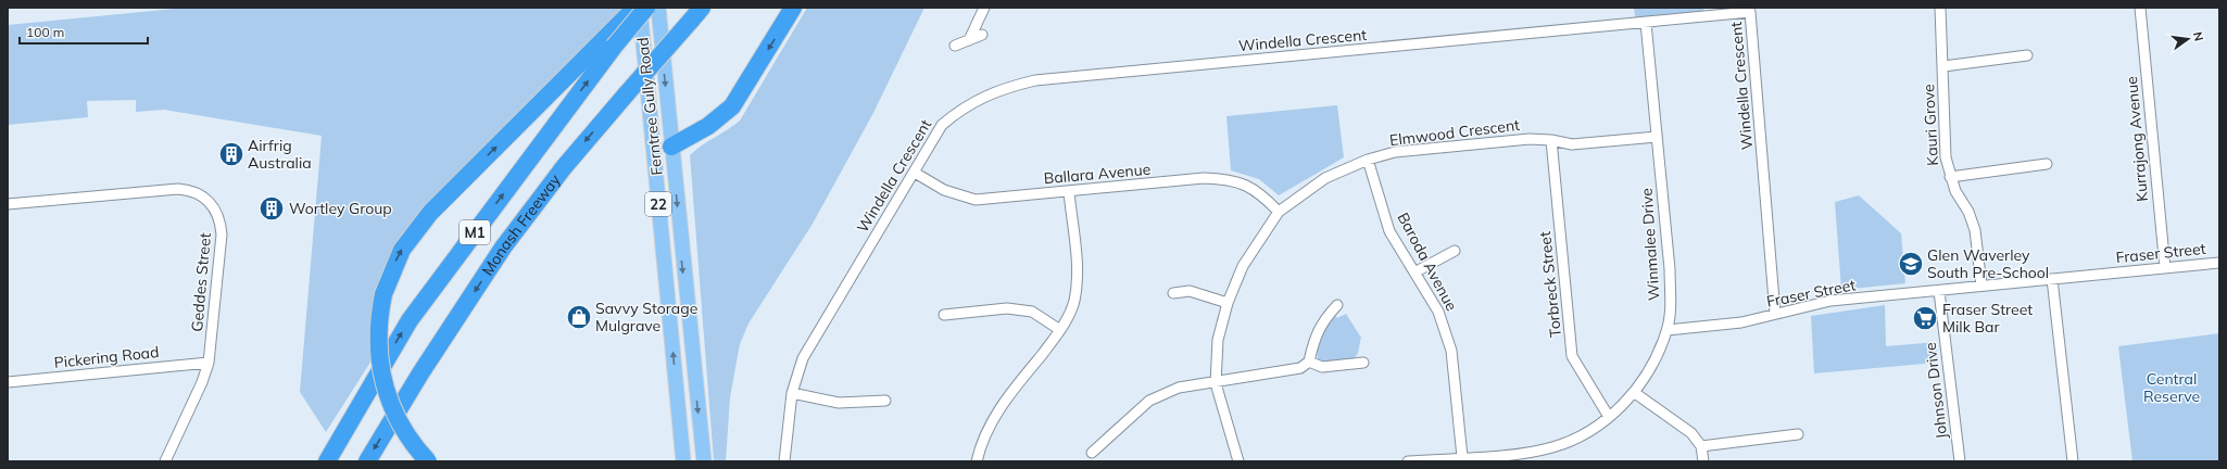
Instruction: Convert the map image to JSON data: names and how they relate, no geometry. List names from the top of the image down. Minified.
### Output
{"streets":{"highway":["Monash Freeway","M1"],"main road":["Ferntree Gully Road","22"],"street":["Windella Crescent","Kauri Grove","Elmwood Crescent","Kurrajong Avenue","Ballara Avenue","Winmalee Drive","Fraser Street","Baroda Avenue","Geddes Street","Torbreck Street","Pickering Road","Johnson Drive"]},"crossings":[["Windella Crescent","Ballara Avenue"],["Windella Crescent","Winmalee Drive"],["Windella Crescent","Fraser Street"],["Kauri Grove","Fraser Street"],["Elmwood Crescent","Ballara Avenue"],["Elmwood Crescent","Winmalee Drive"],["Elmwood Crescent","Baroda Avenue"],["Elmwood Crescent","Torbreck Street"],["Kurrajong Avenue","Fraser Street"],["Winmalee Drive","Fraser Street"],["Winmalee Drive","Baroda Avenue"],["Winmalee Drive","Torbreck Street"],["Fraser Street","Johnson Drive"],["Geddes Street","Pickering Road"]],"parks":["Central Reserve"],"places":{"building":["Airfrig Australia","Wortley Group"],"school or university":["Glen Waverley South Pre-School"],"shop":["Savvy Storage Mulgrave"],"supermarket":["Fraser Street Milk Bar"]},"scale_bar":"100 m","north":"right"}
